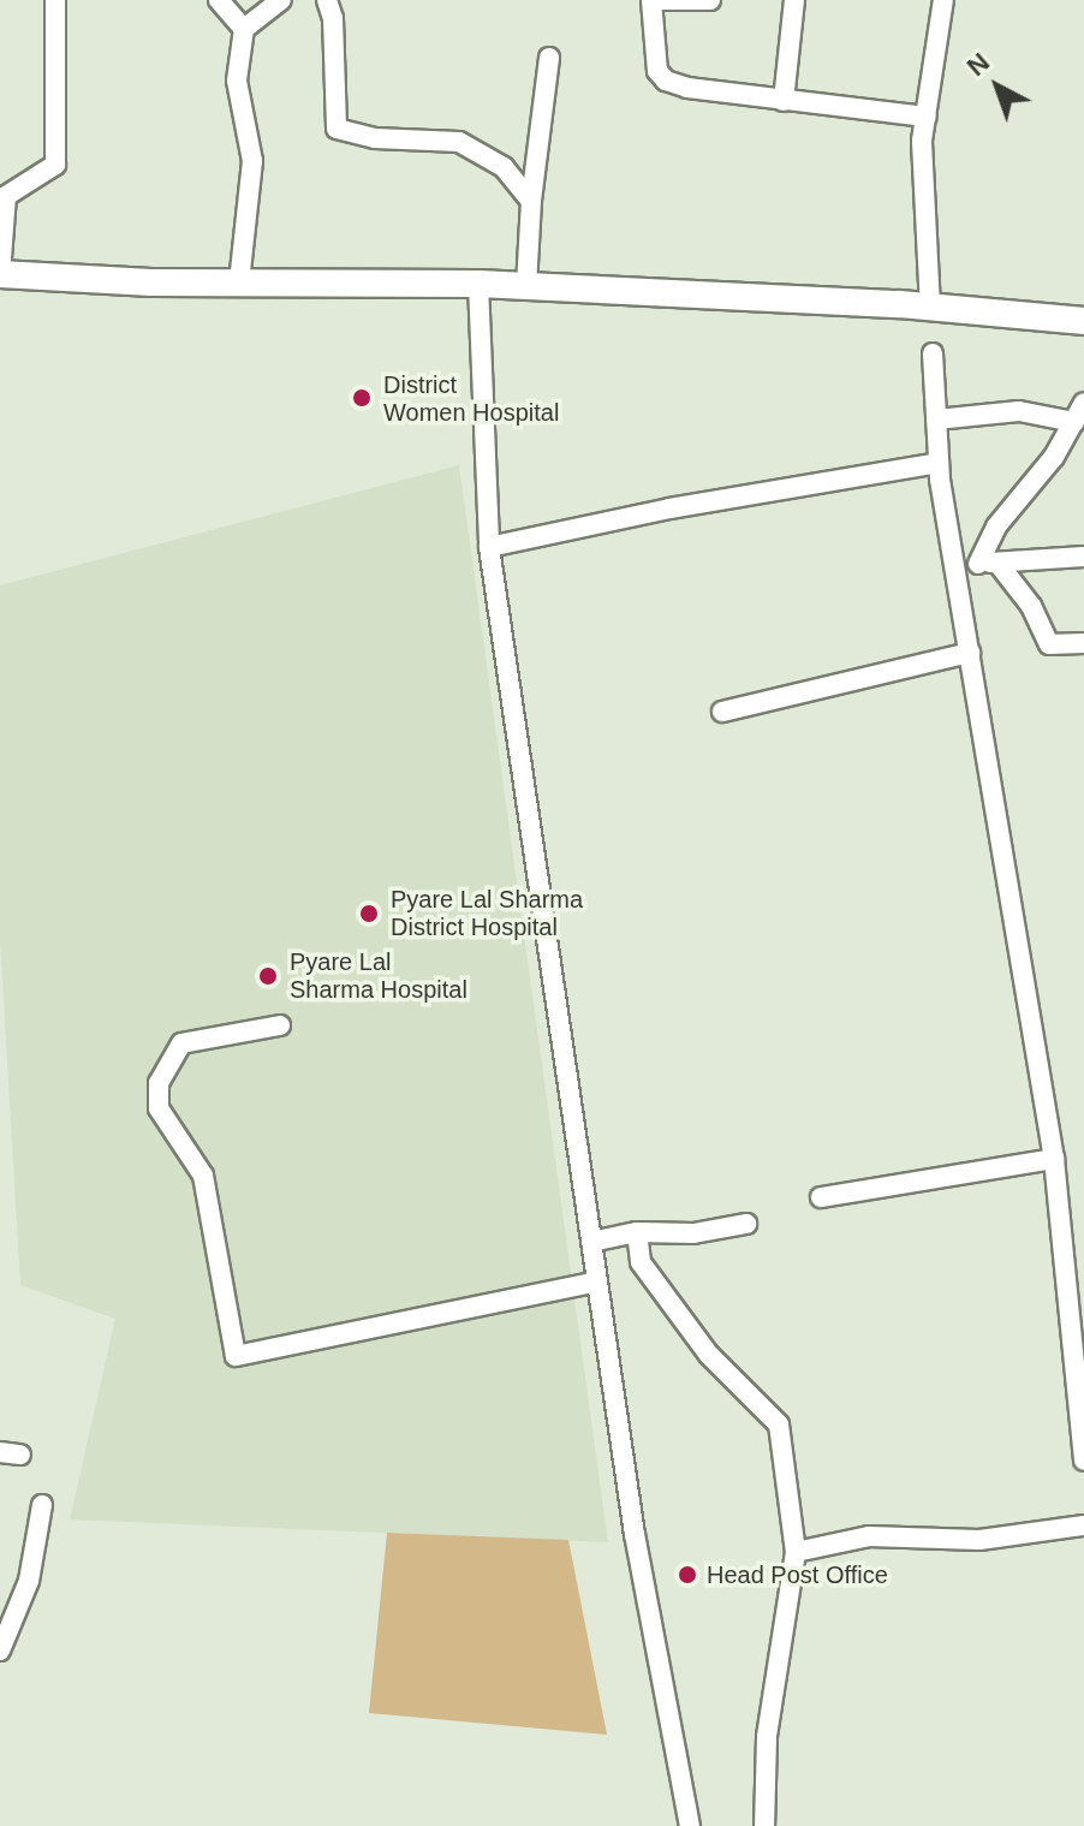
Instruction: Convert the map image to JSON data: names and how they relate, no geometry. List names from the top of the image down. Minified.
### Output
{"places":["District Women Hospital","Pyare Lal Sharma District Hospital","Pyare Lal Sharma Hospital","Head Post Office"],"north":"top left"}
